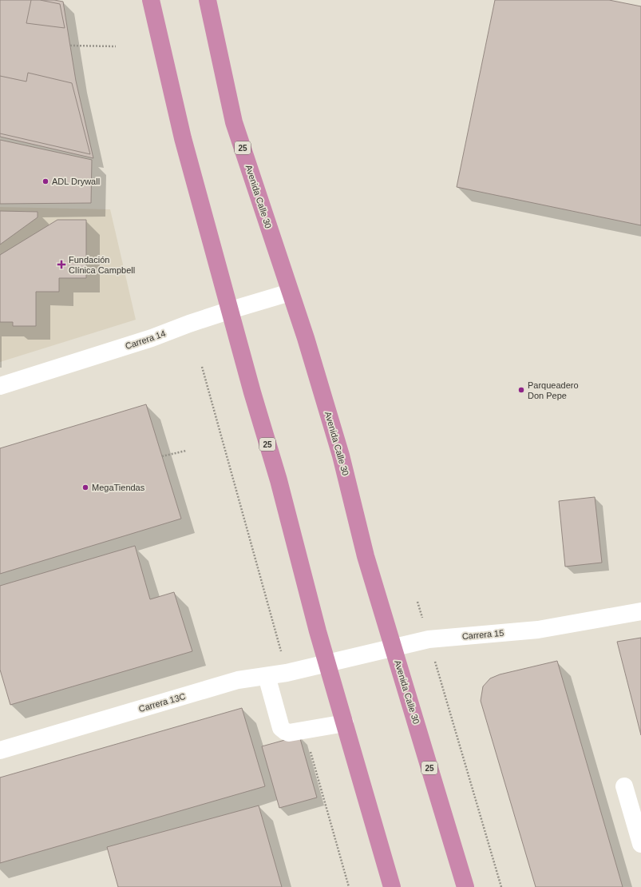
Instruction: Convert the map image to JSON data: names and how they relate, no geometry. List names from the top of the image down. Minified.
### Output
{"streets":{"highway":["25","Avenida Calle 30"],"street":["Carrera 14","Carrera 15","Carrera 13C"]},"crossings":[["25","Carrera 14"],["25","Carrera 15"],["25","Carrera 13C"],["Avenida Calle 30","Carrera 14"],["Avenida Calle 30","Carrera 15"],["Carrera 15","Carrera 13C"]],"places":{"other":["ADL Drywall","Parqueadero Don Pepe","MegaTiendas"],"health":["Fundación Clínica Campbell"]}}
